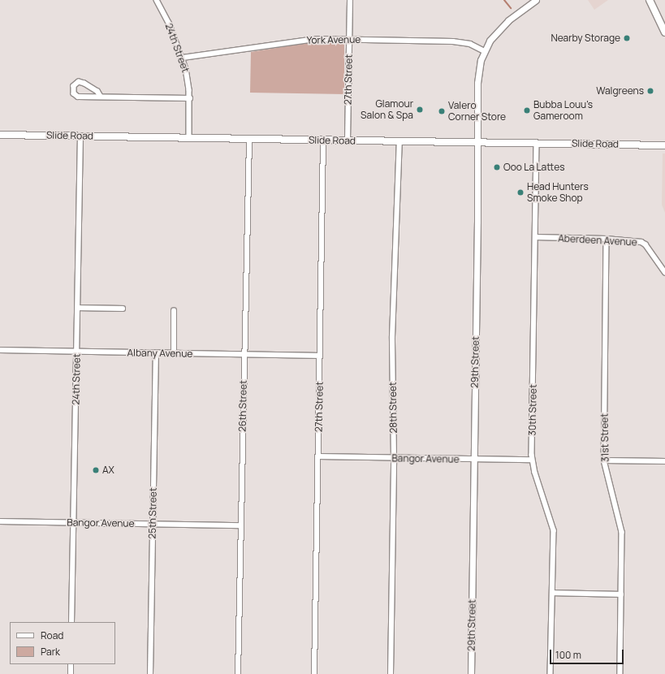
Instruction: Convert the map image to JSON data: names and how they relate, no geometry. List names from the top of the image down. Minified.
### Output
{"streets":{"main road":["Slide Road"],"street":["York Avenue","24th Street","27th Street","Aberdeen Avenue","Albany Avenue","29th Street","26th Street","28th Street","30th Street","31st Street","Bangor Avenue","25th Street"]},"crossings":[["York Avenue","24th Street"],["York Avenue","27th Street"],["York Avenue","29th Street"],["24th Street","Slide Road"],["24th Street","Albany Avenue"],["24th Street","Bangor Avenue"],["27th Street","Slide Road"],["27th Street","Albany Avenue"],["27th Street","Bangor Avenue"],["Slide Road","29th Street"],["Slide Road","26th Street"],["Slide Road","28th Street"],["Slide Road","30th Street"],["Aberdeen Avenue","30th Street"],["Aberdeen Avenue","31st Street"],["Albany Avenue","26th Street"],["Albany Avenue","25th Street"],["29th Street","Bangor Avenue"],["26th Street","Bangor Avenue"],["28th Street","Bangor Avenue"],["30th Street","Bangor Avenue"],["Bangor Avenue","25th Street"]],"places":["Nearby Storage","Walgreens","Glamour Salon & Spa","Bubba Louu's Gameroom","Valero Corner Store","Ooo La Lattes","Head Hunters Smoke Shop","AX"],"legend":["Road","Park"],"scale_bar":"100 m"}
